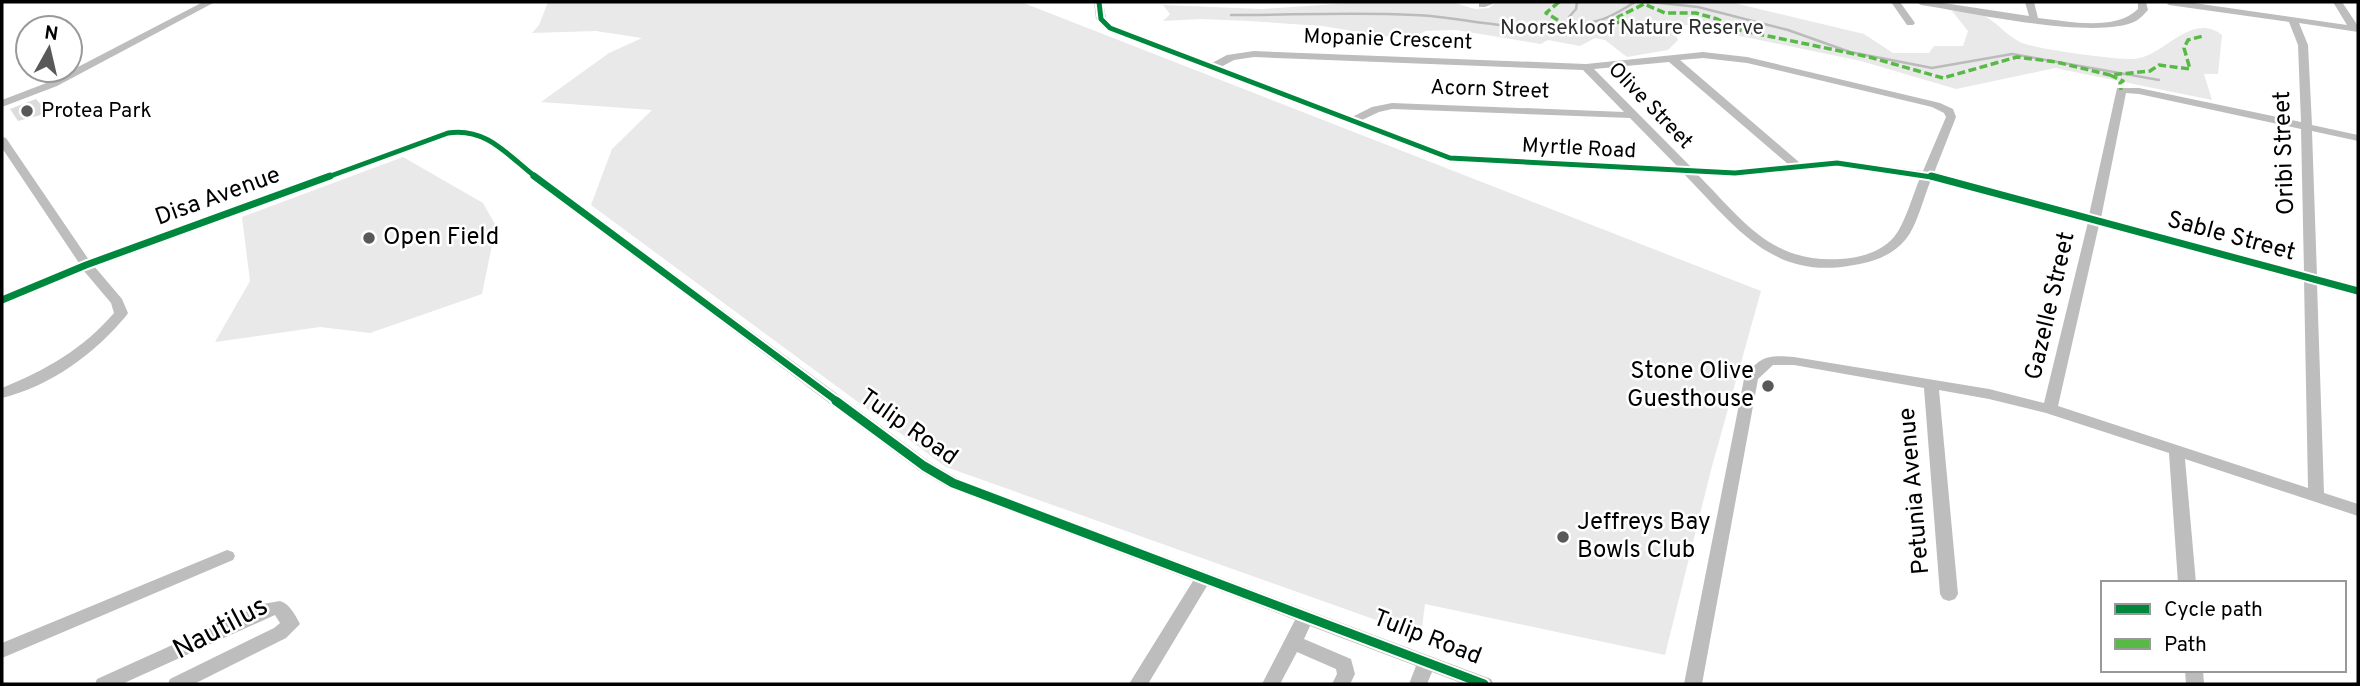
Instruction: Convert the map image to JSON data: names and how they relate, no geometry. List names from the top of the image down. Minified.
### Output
{"streets":{"street":["Mopanie Crescent","Acorn Street","Olive Street","Myrtle Road","Oribi Street","Disa Avenue","Sable Street","Gazelle Street","Tulip Road","Petunia Avenue","Nautilus"]},"crossings":[["Mopanie Crescent","Olive Street"],["Mopanie Crescent","Myrtle Road"],["Acorn Street","Olive Street"],["Acorn Street","Myrtle Road"],["Olive Street","Myrtle Road"],["Myrtle Road","Sable Street"],["Myrtle Road","Gazelle Street"],["Oribi Street","Sable Street"],["Oribi Street","Gazelle Street"],["Oribi Street","Petunia Avenue"],["Disa Avenue","Tulip Road"],["Sable Street","Gazelle Street"],["Gazelle Street","Petunia Avenue"]],"parks":["Noorsekloof Nature Reserve"],"places":["Protea Park","Open Field","Stone Olive Guesthouse","Jeffreys Bay Bowls Club"],"legend":["Cycle path","Path"],"north":"top"}
